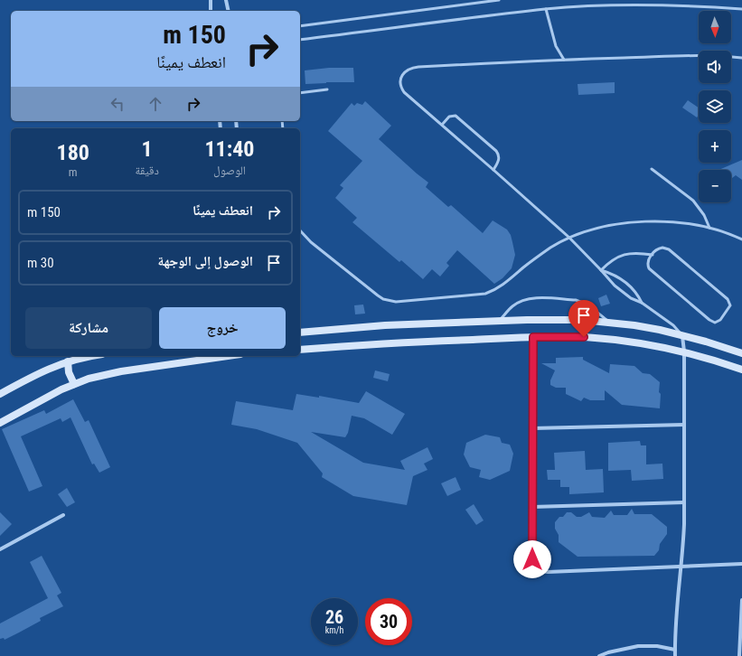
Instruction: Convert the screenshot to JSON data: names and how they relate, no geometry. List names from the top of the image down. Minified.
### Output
{"north":"bottom","page":{"map_buttons":["+","−"],"turn":["150 m","انعطف يمينًا"],"eta":["11:40","الوصول","1","دقيقة","180","m"],"list":[{"name":"انعطف يمينًا","value":"150 m"},{"name":"الوصول إلى الوجهة","value":"30 m"}],"buttons":["خروج","مشاركة"],"speed":"26 km/h","limit":"30"}}
